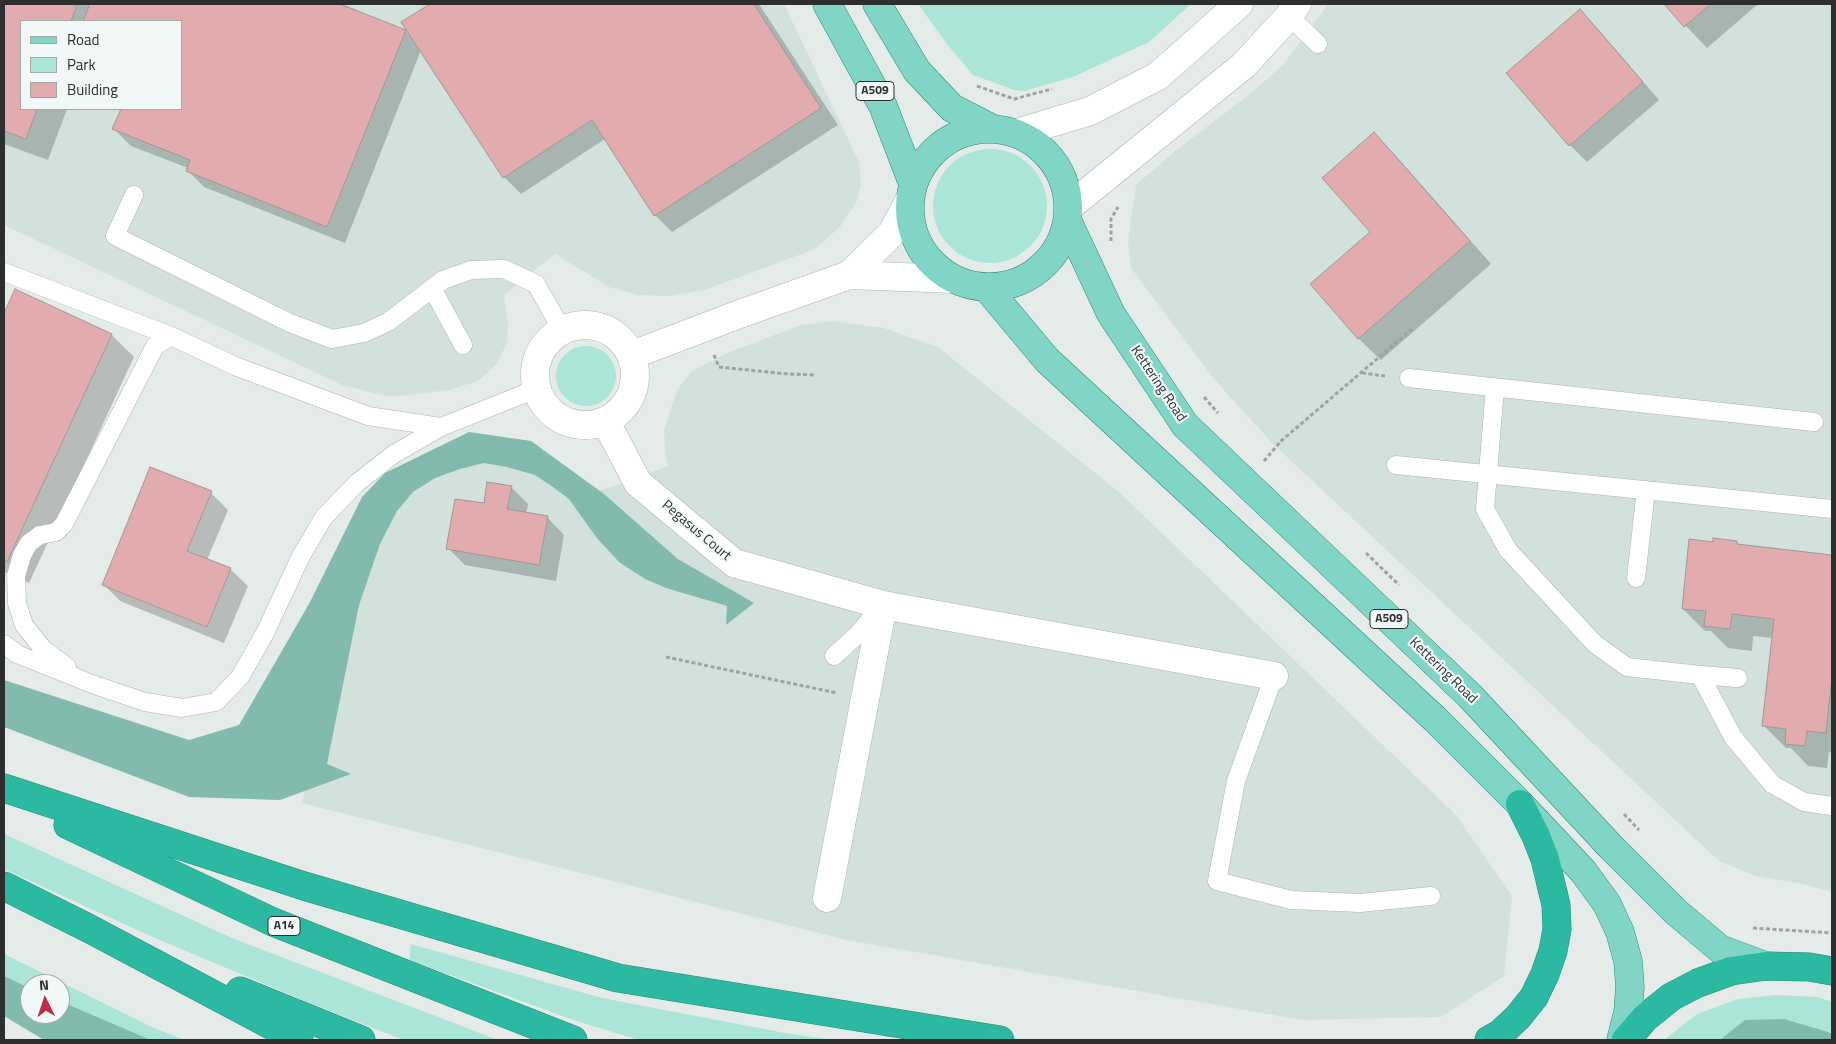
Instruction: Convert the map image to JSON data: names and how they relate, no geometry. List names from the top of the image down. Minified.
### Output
{"streets":{"highway":["A14"],"main road":["A509","Kettering Road"],"street":["Pegasus Court"]},"crossings":[["A509","Kettering Road"]],"legend":["Road","Park","Building"],"north":"top"}
